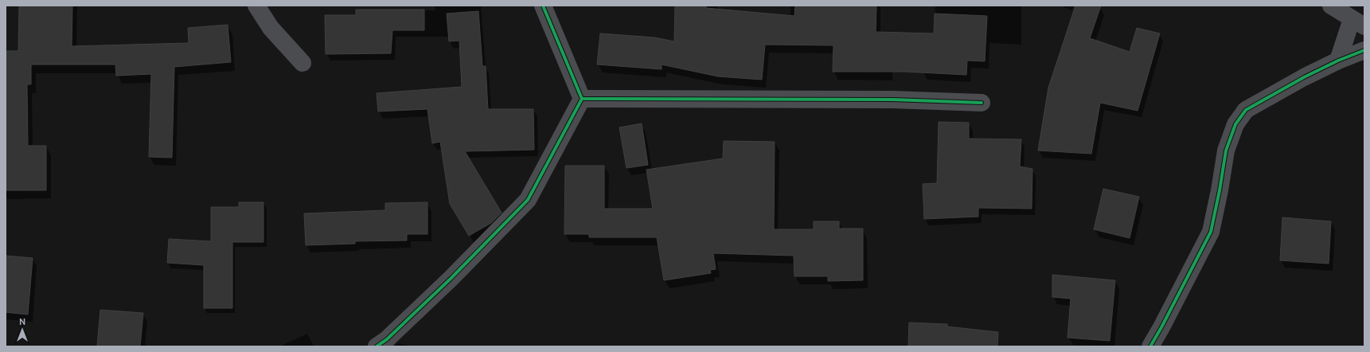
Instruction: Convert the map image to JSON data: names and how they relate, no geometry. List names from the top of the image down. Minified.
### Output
{"north":"top"}
